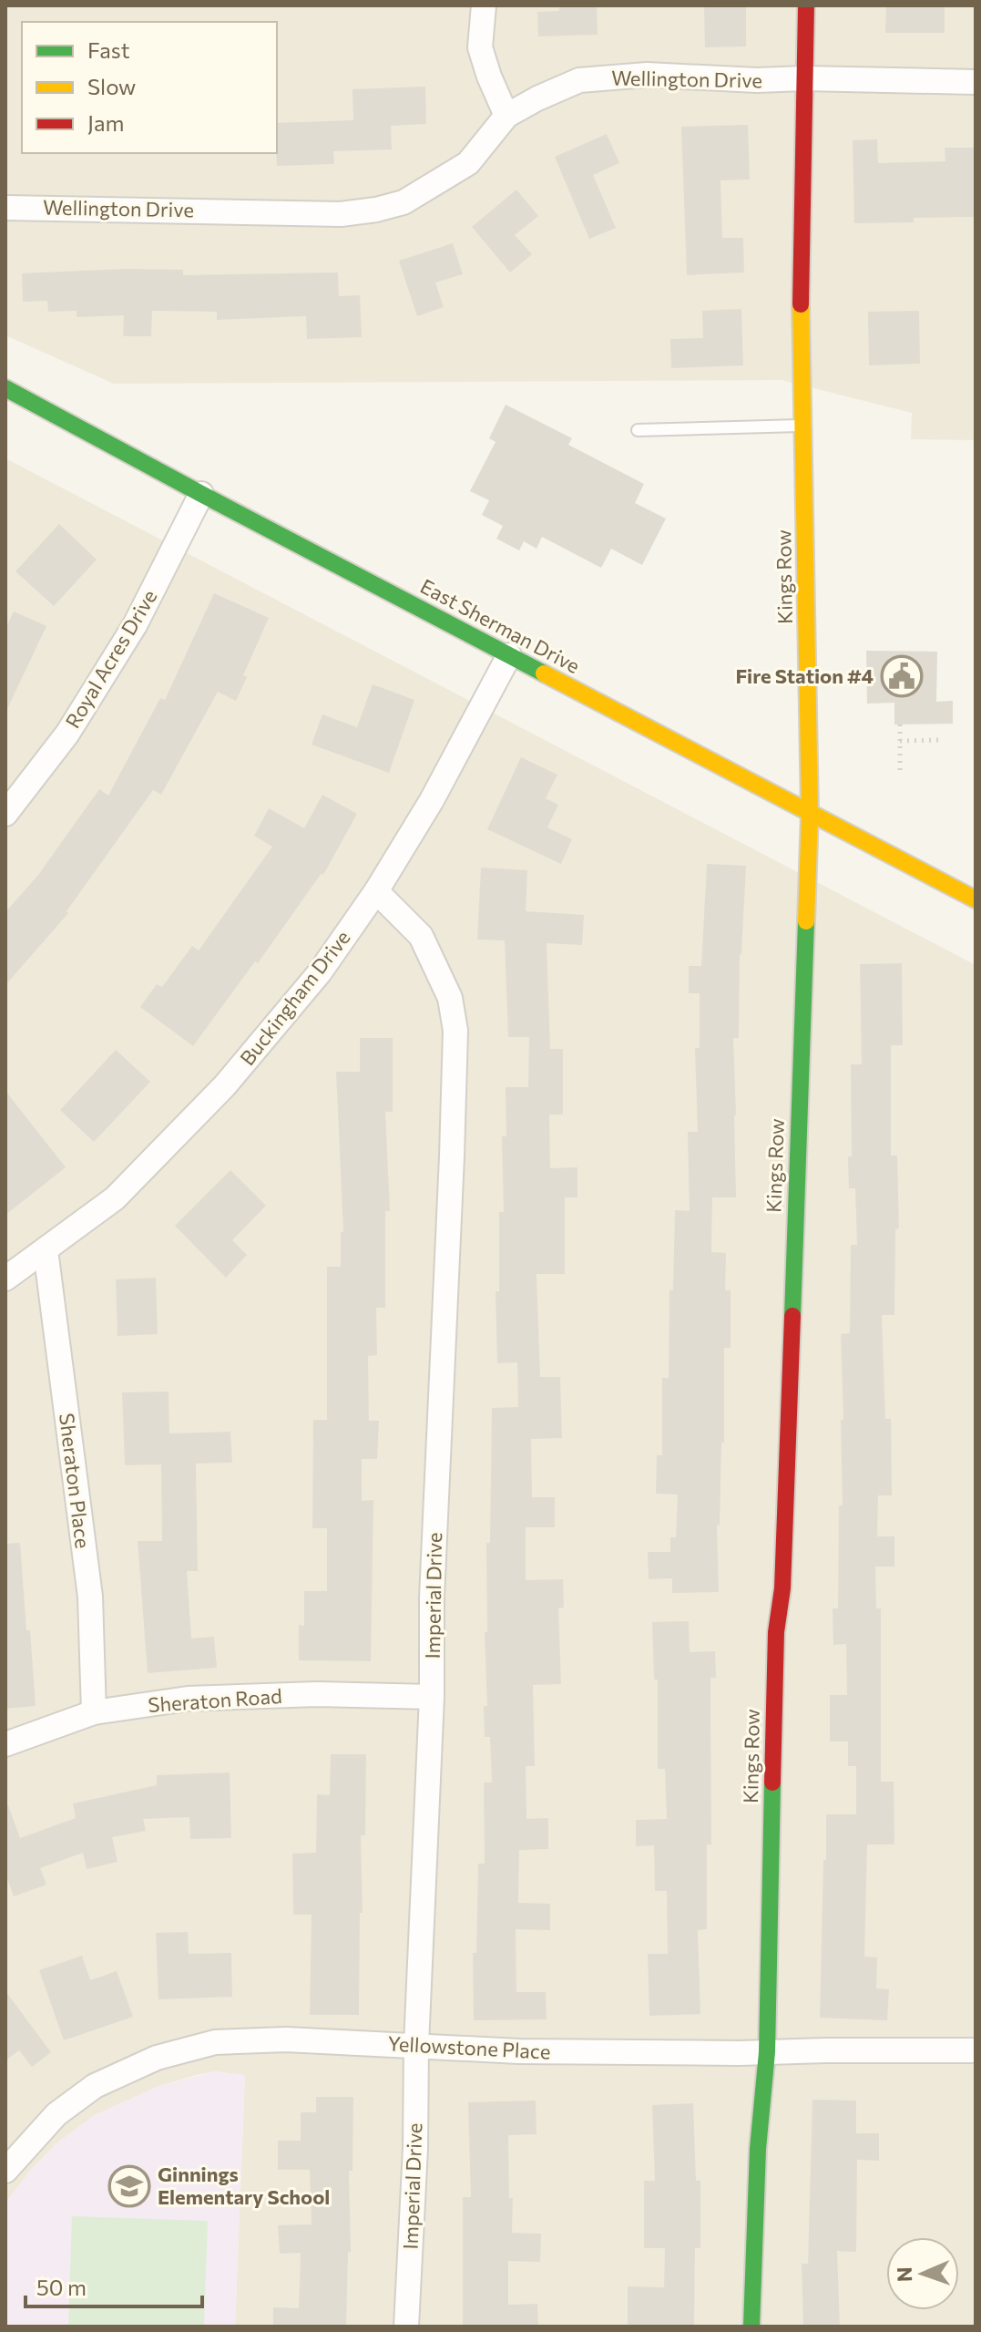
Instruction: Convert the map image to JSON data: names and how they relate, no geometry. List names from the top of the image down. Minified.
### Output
{"streets":{"street":["Wellington Drive","Kings Row","East Sherman Drive","Royal Acres Drive","Buckingham Drive","Sheraton Place","Imperial Drive","Sheraton Road","Yellowstone Place"]},"crossings":[["Wellington Drive","Kings Row"],["Kings Row","East Sherman Drive"],["Kings Row","Yellowstone Place"],["East Sherman Drive","Royal Acres Drive"],["East Sherman Drive","Buckingham Drive"],["Buckingham Drive","Sheraton Place"],["Buckingham Drive","Imperial Drive"],["Sheraton Place","Sheraton Road"],["Imperial Drive","Sheraton Road"],["Imperial Drive","Yellowstone Place"]],"places":{"public building":["Fire Station #4"],"school or university":["Ginnings Elementary School"]},"legend":["Fast","Slow","Jam"],"scale_bar":"50 m","north":"left"}
